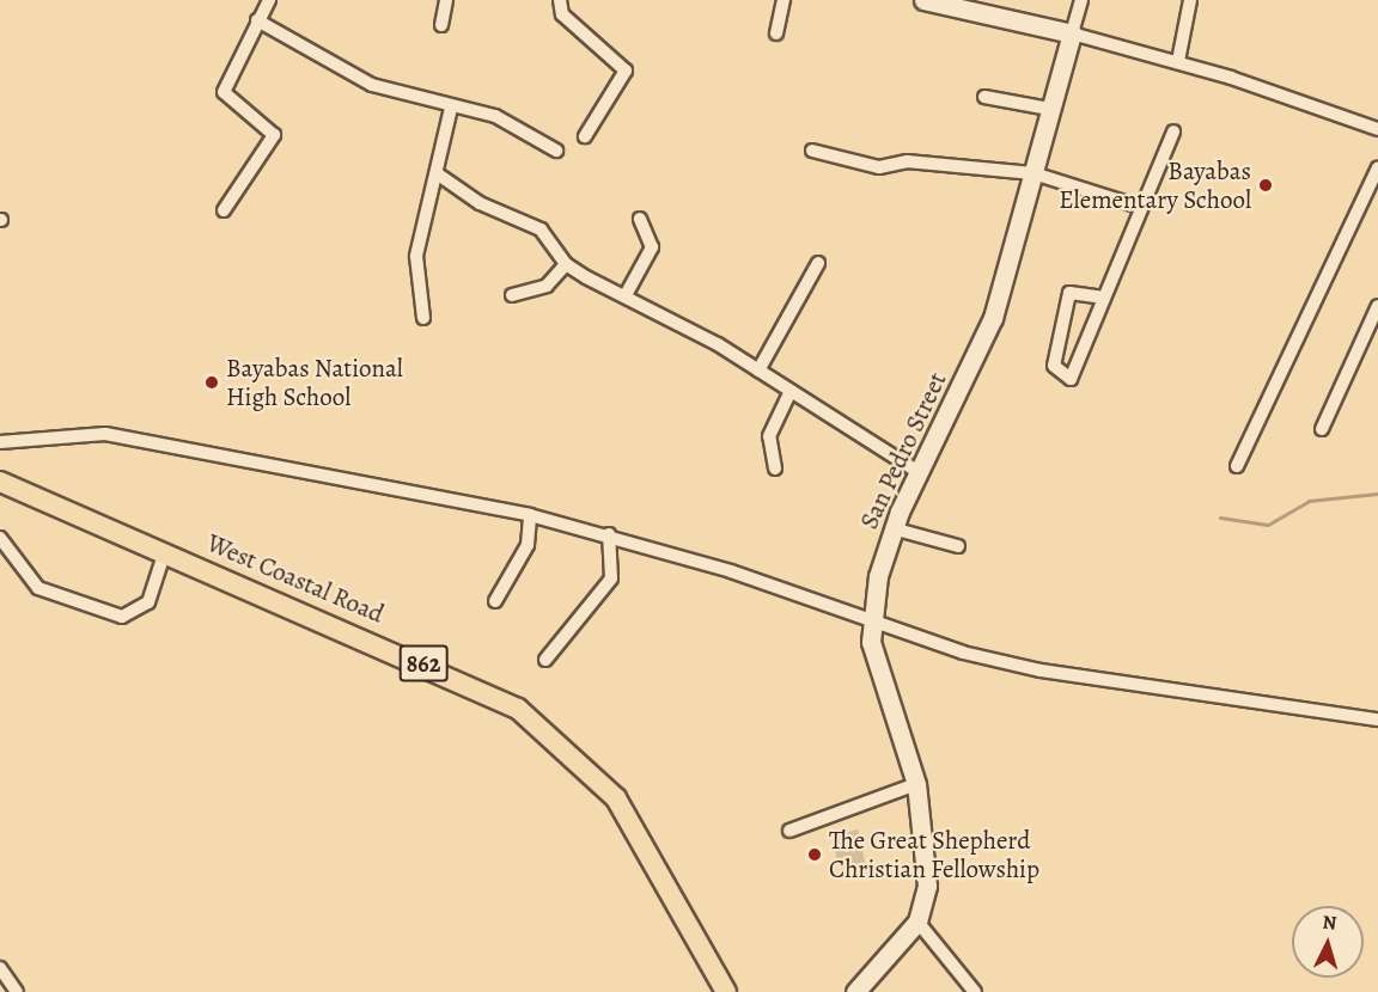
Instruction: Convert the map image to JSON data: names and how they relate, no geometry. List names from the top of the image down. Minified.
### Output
{"streets":{"main road":["West Coastal Road","862"],"street":["San Pedro Street"]},"places":["Bayabas Elementary School","Bayabas National High School","The Great Shepherd Christian Fellowship"],"north":"top"}
